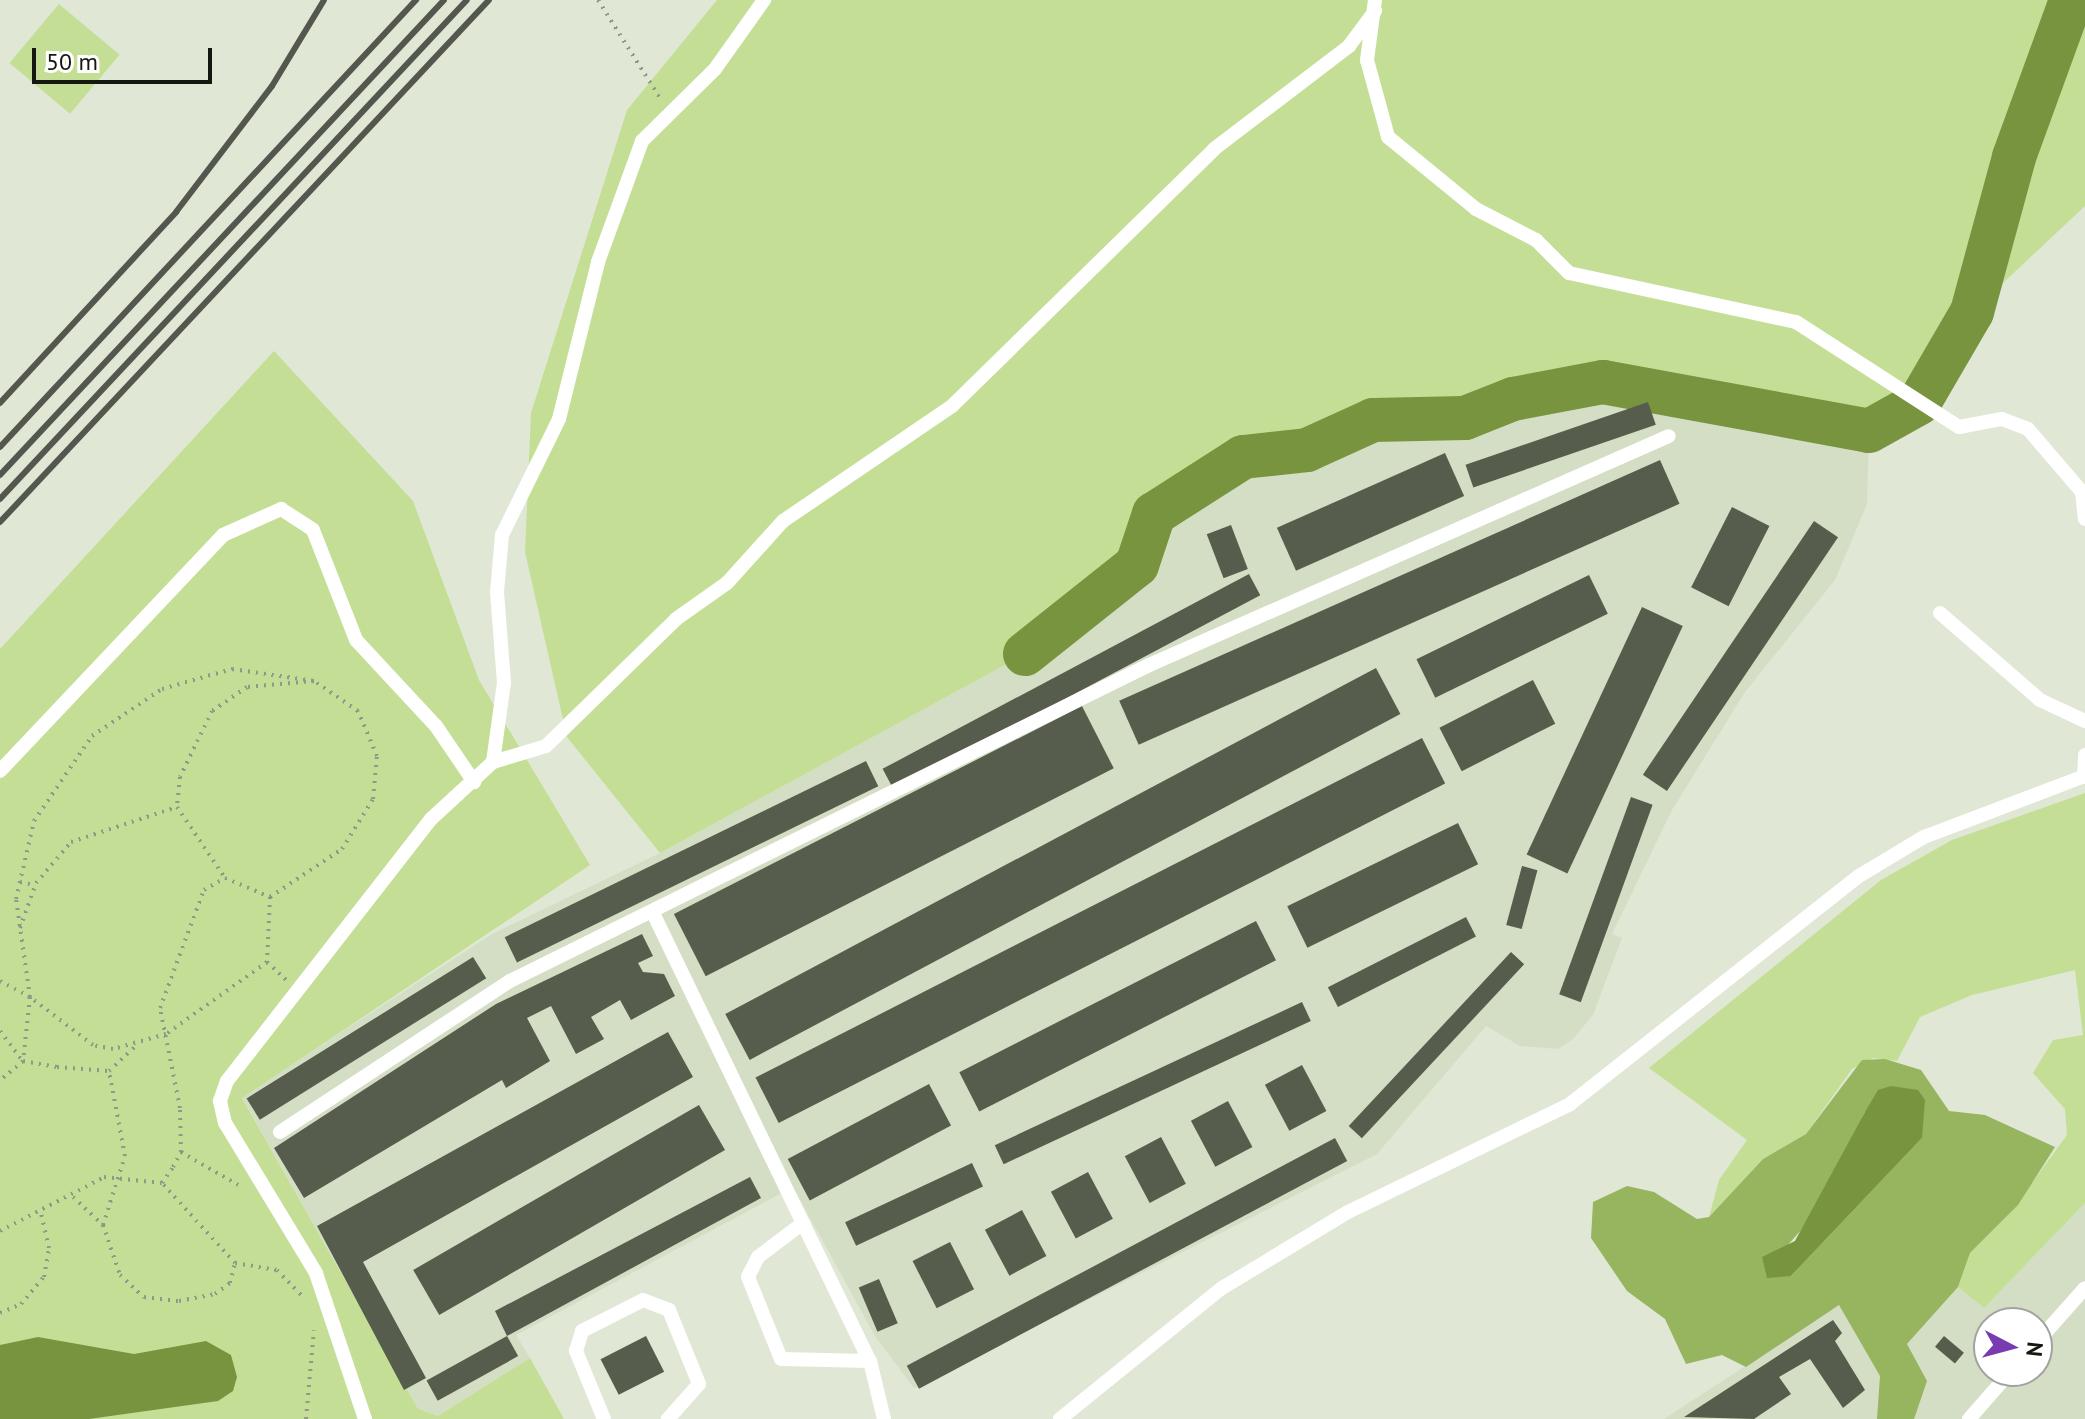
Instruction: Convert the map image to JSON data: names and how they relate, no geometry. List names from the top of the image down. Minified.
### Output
{"scale_bar":"50 m","north":"right"}
